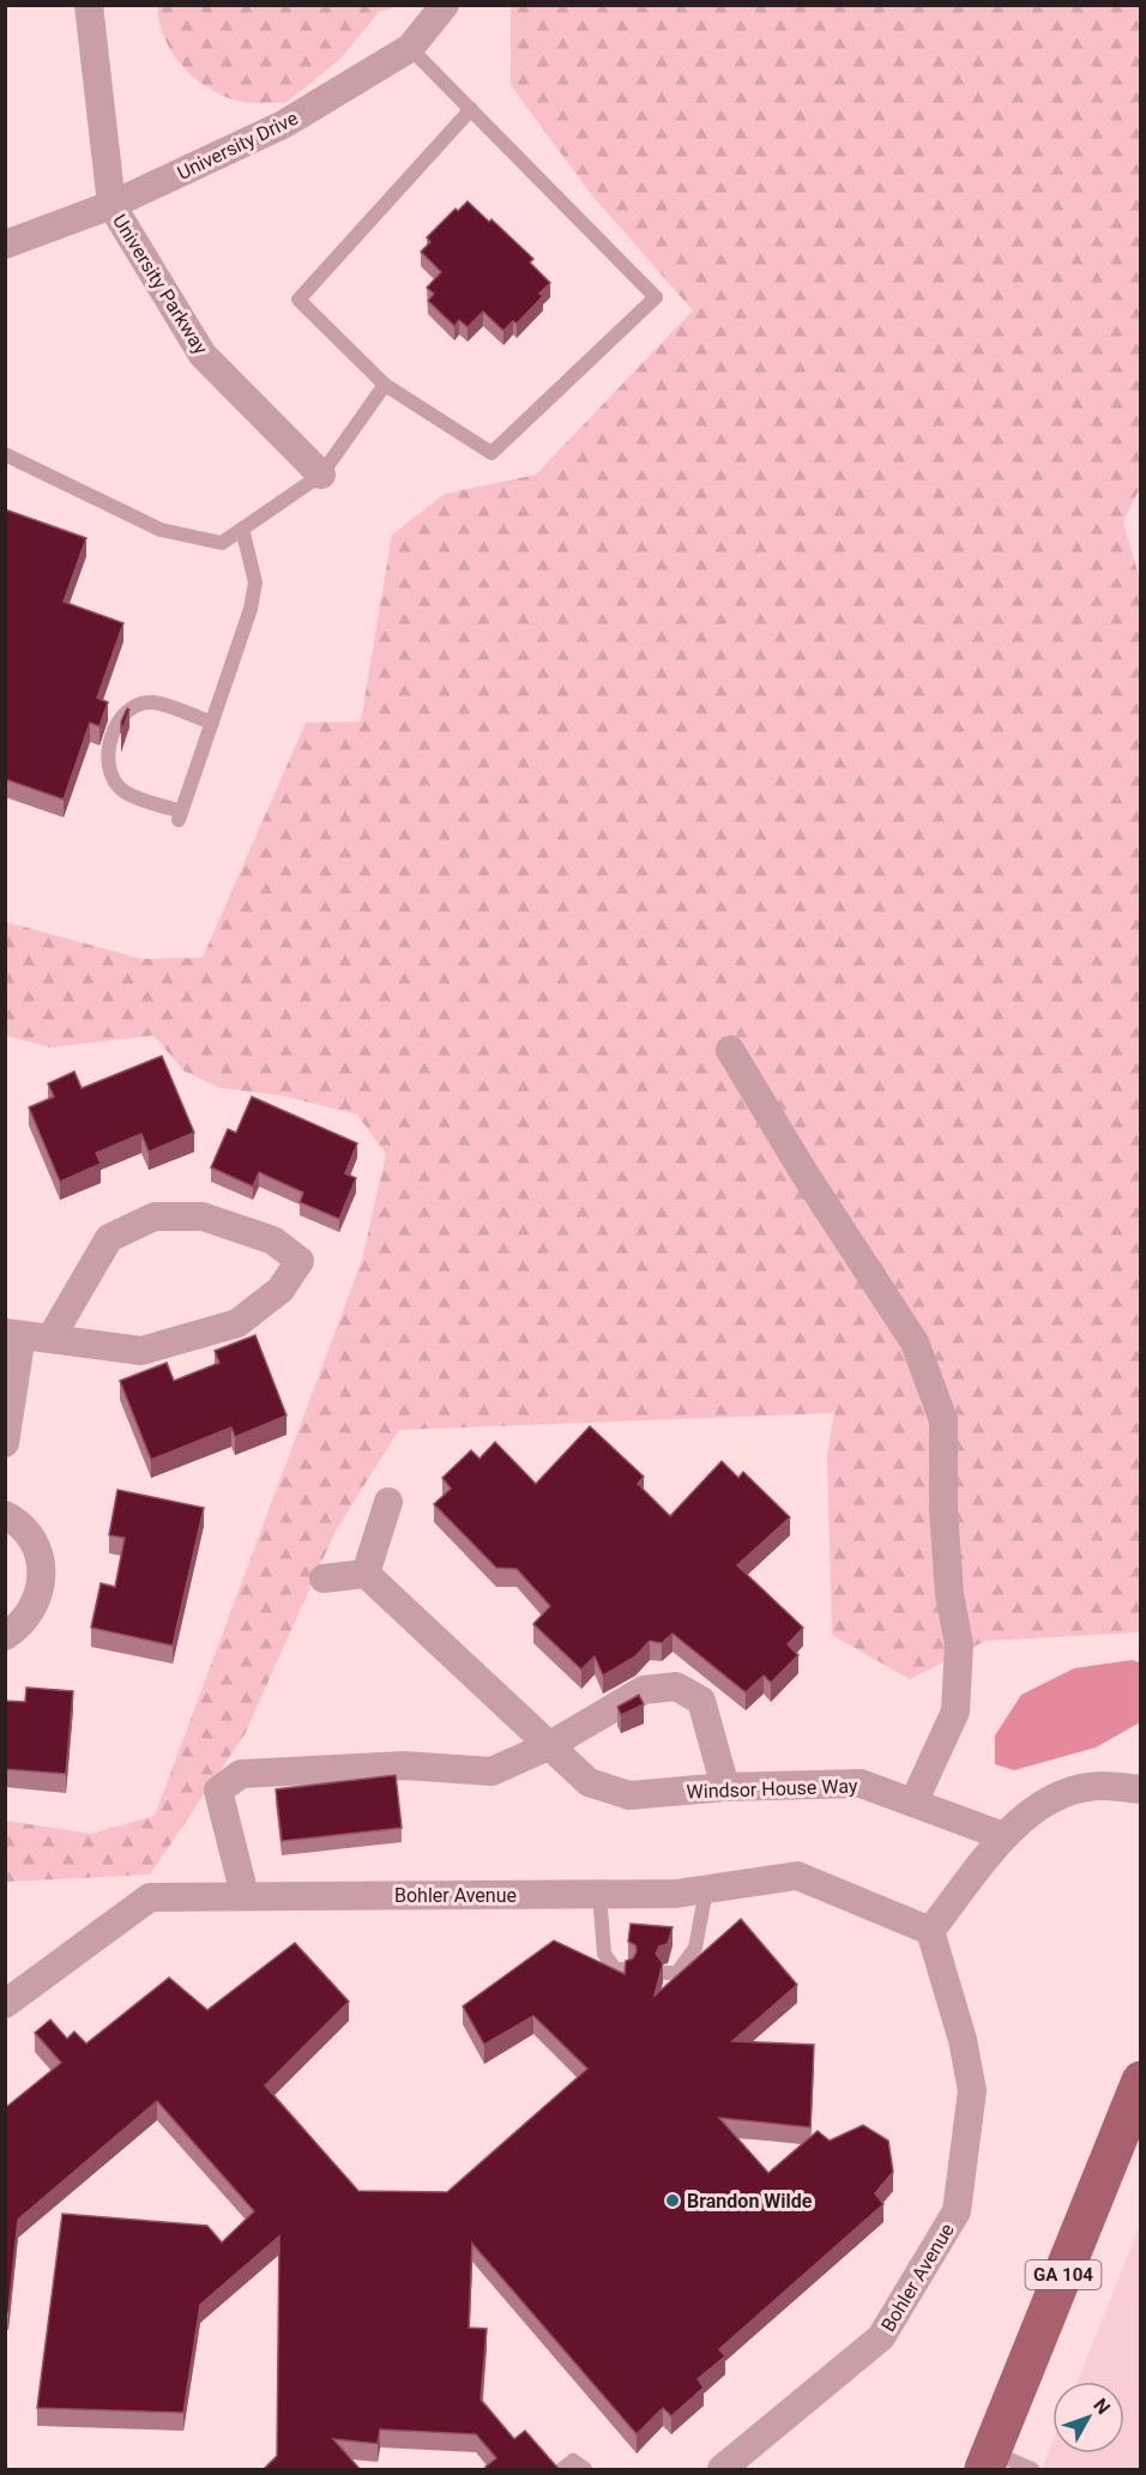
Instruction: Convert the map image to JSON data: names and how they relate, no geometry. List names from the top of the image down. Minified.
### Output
{"streets":{"main road":["GA 104"],"street":["University Drive","University Parkway","Windsor House Way","Bohler Avenue"]},"crossings":[["University Drive","University Parkway"]],"places":["Brandon Wilde"],"north":"top right"}
